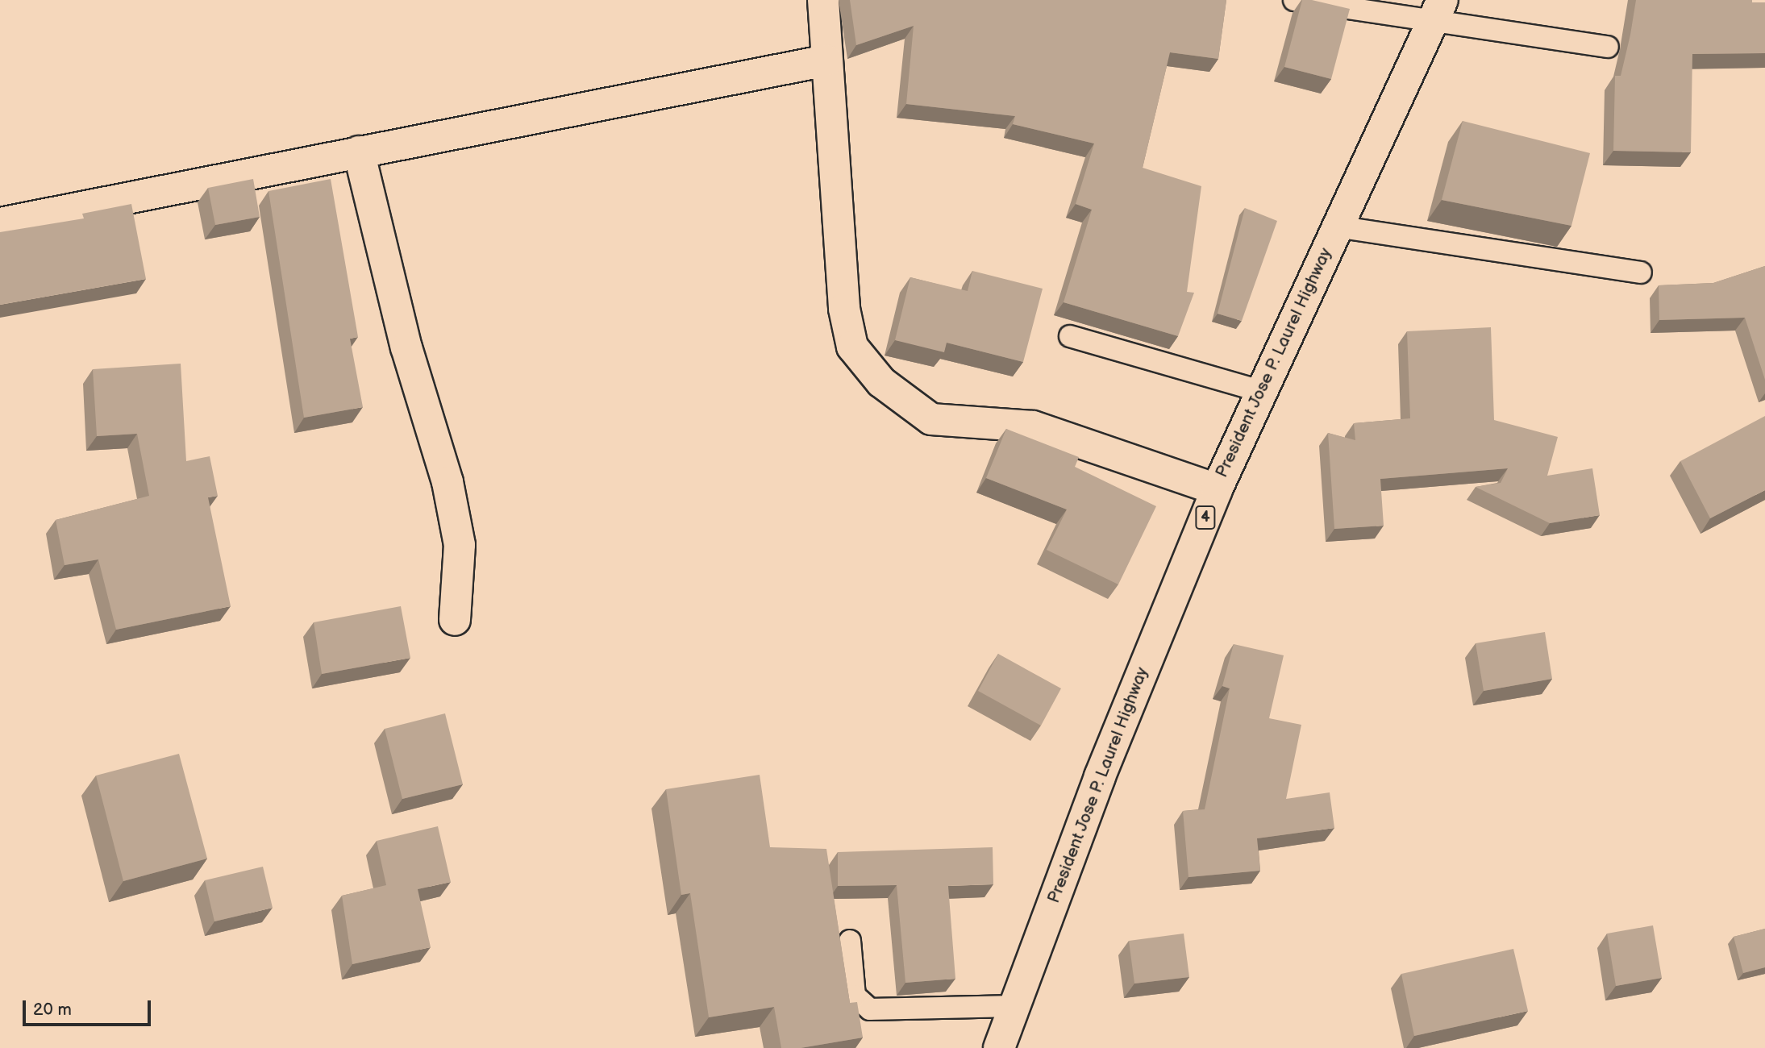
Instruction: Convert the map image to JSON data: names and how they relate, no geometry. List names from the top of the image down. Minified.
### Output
{"streets":{"main road":["President Jose P. Laurel Highway","4"]},"scale_bar":"20 m"}
